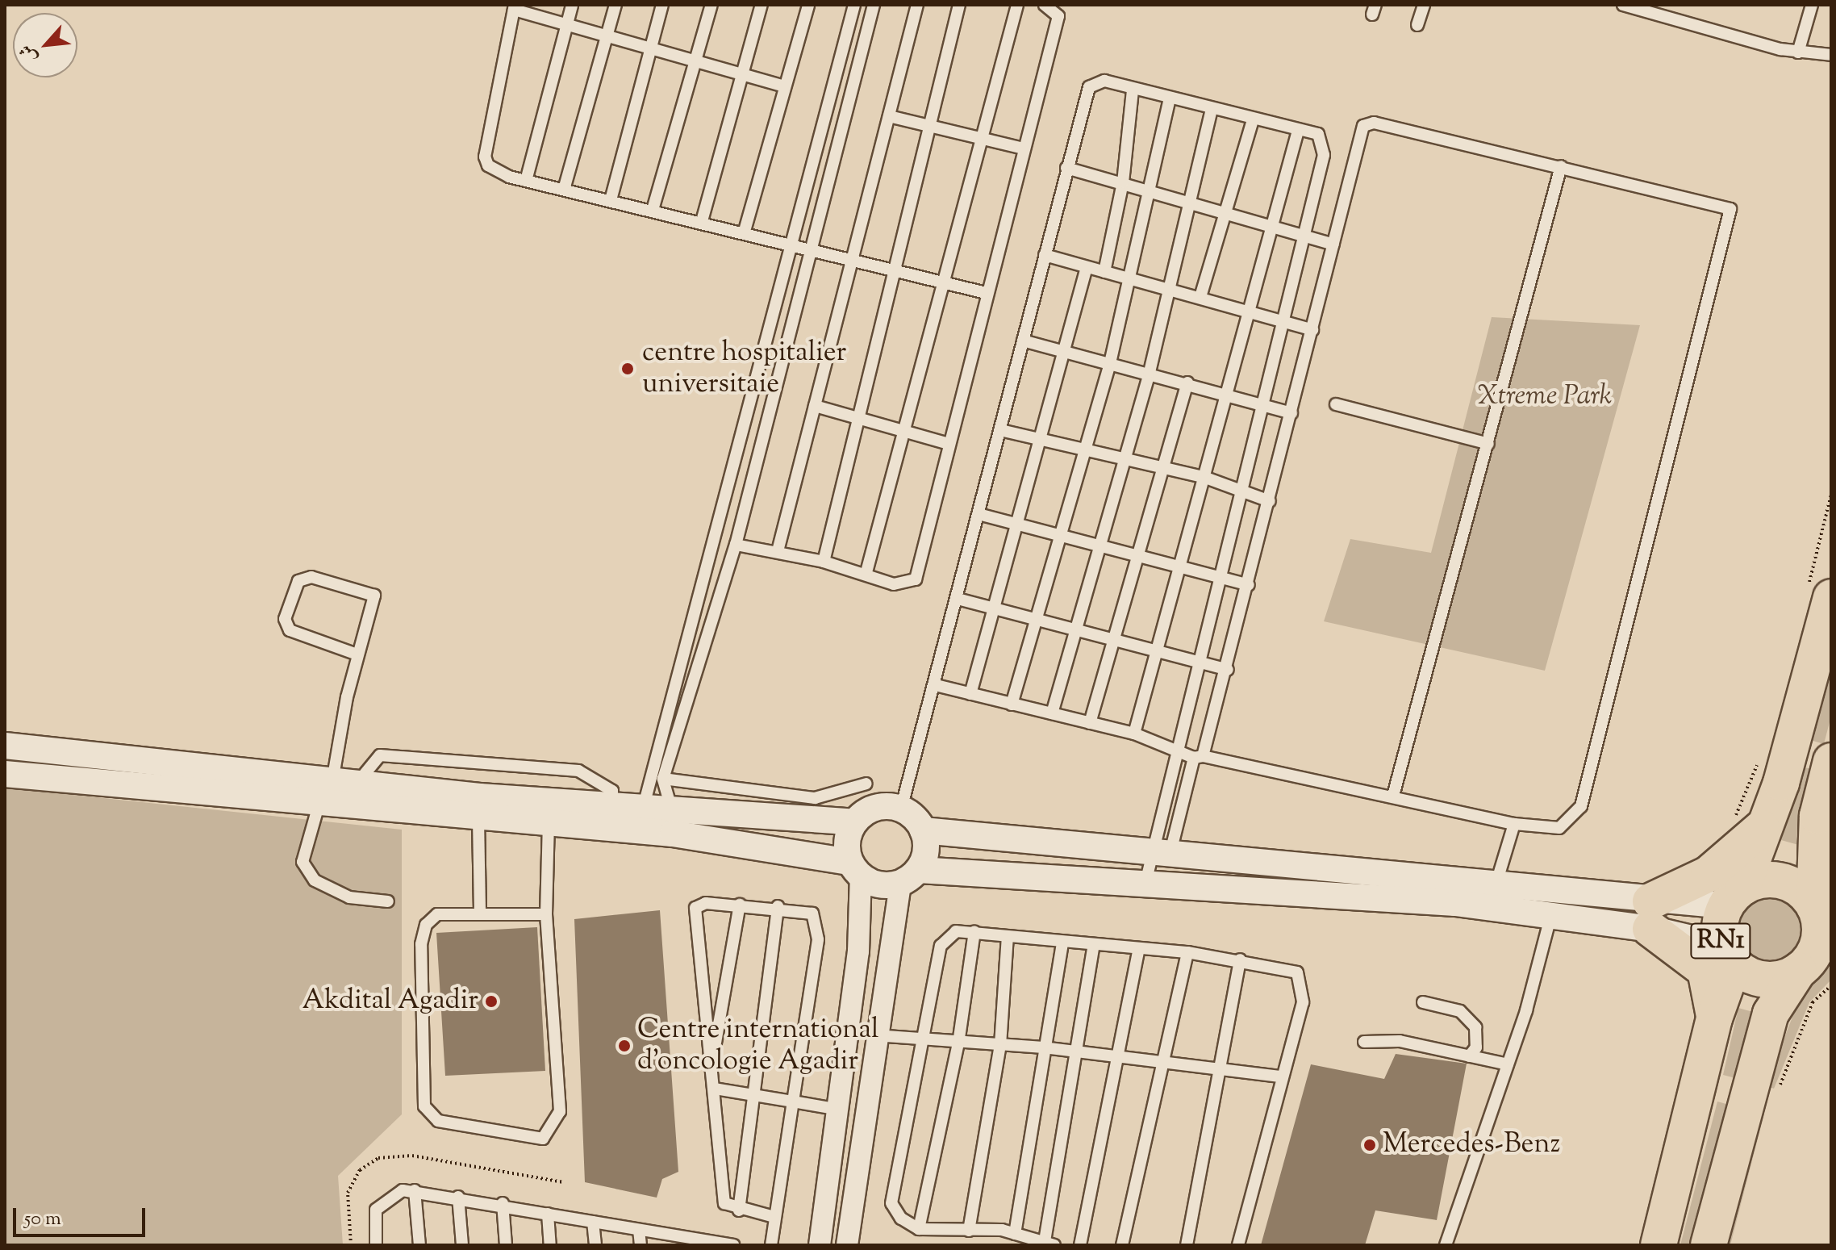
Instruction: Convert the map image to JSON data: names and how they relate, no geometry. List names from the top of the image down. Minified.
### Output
{"streets":{"highway":["RN1"]},"parks":["Xtreme Park"],"places":["centre hospitalier universitaie","Akdital Agadir","Centre international d'oncologie Agadir","Mercedes-Benz"],"scale_bar":"50 m","north":"bottom left"}
